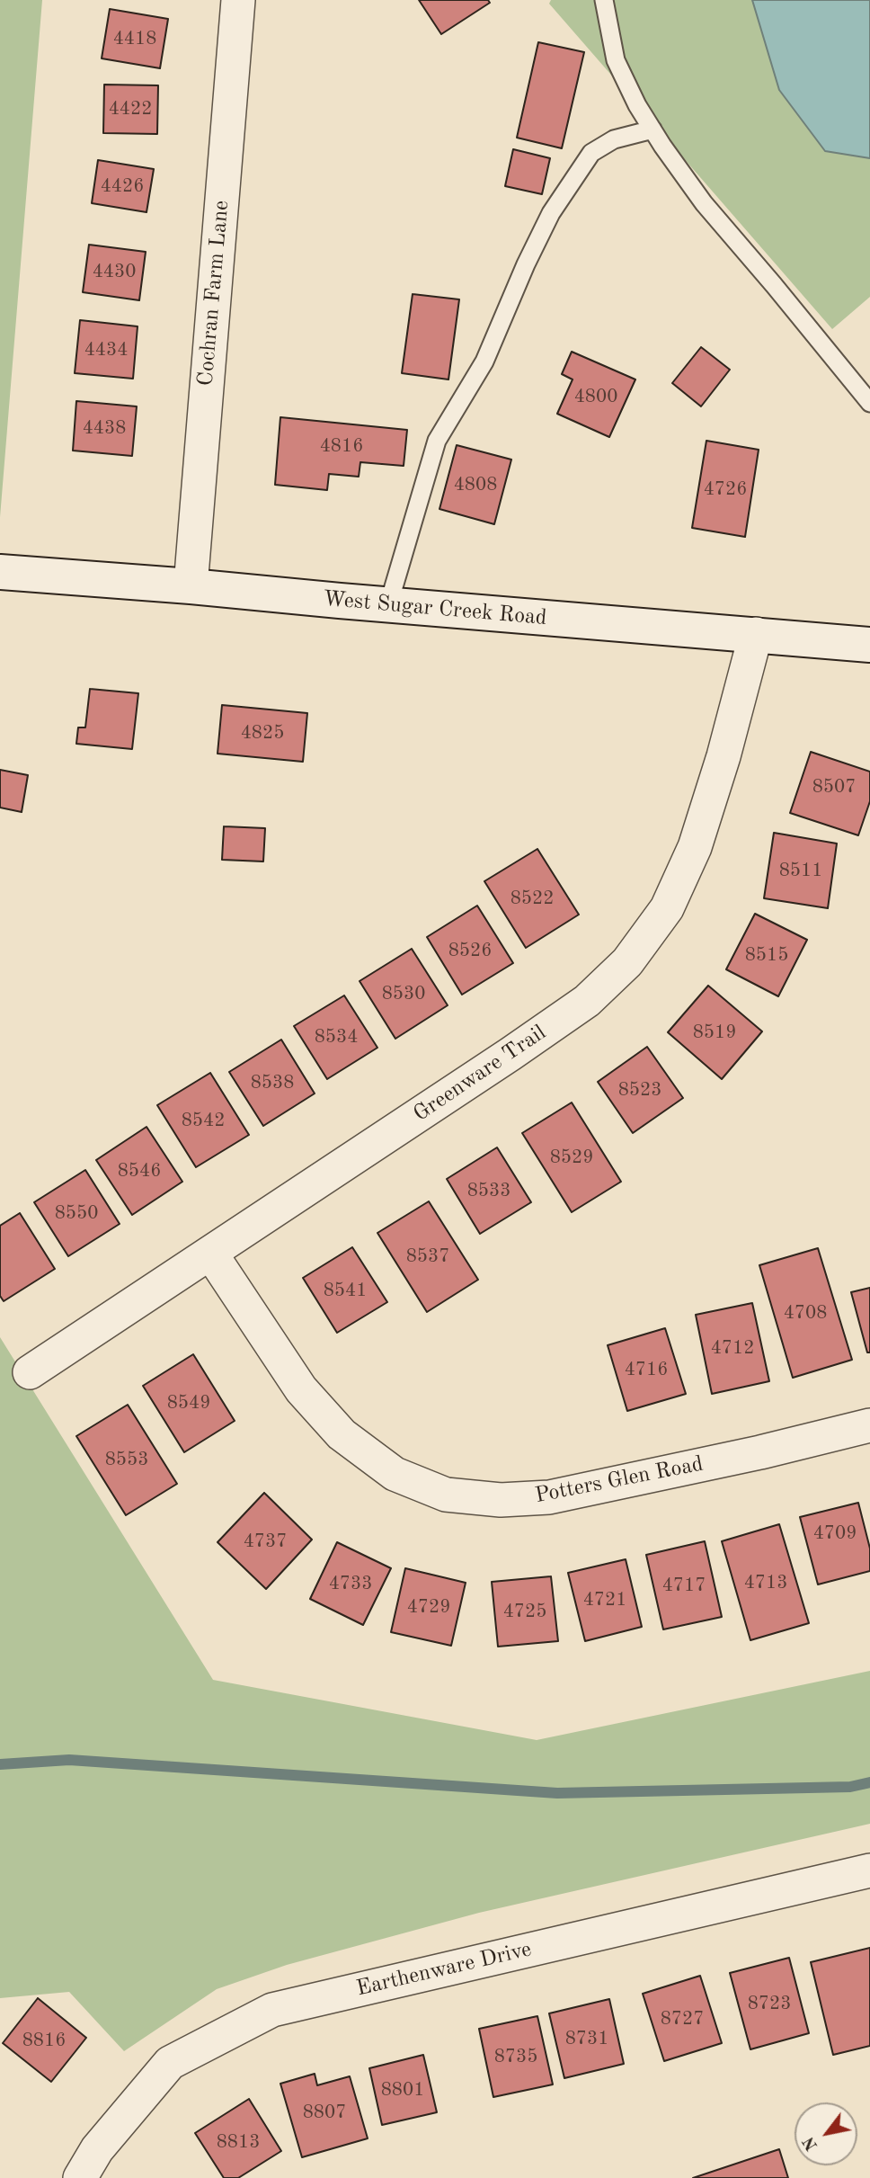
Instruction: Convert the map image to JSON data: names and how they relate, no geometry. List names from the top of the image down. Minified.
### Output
{"streets":{"main road":["West Sugar Creek Road"],"street":["Cochran Farm Lane","Greenware Trail","Potters Glen Road","Earthenware Drive"]},"crossings":[["Cochran Farm Lane","West Sugar Creek Road"],["West Sugar Creek Road","Greenware Trail"],["Greenware Trail","Potters Glen Road"]],"house_numbers":["4418","4422","4426","4430","4434","4800","4438","4816","4808","4726","4825","8507","8511","8522","8526","8515","8530","8519","8534","8538","8523","8542","8529","8546","8533","8550","8537","8541","4708","4712","4716","8549","8553","4709","4737","4713","4733","4717","4721","4729","4725","8723","8727","8731","8816","8735","8801","8807","8813"],"north":"bottom left"}
